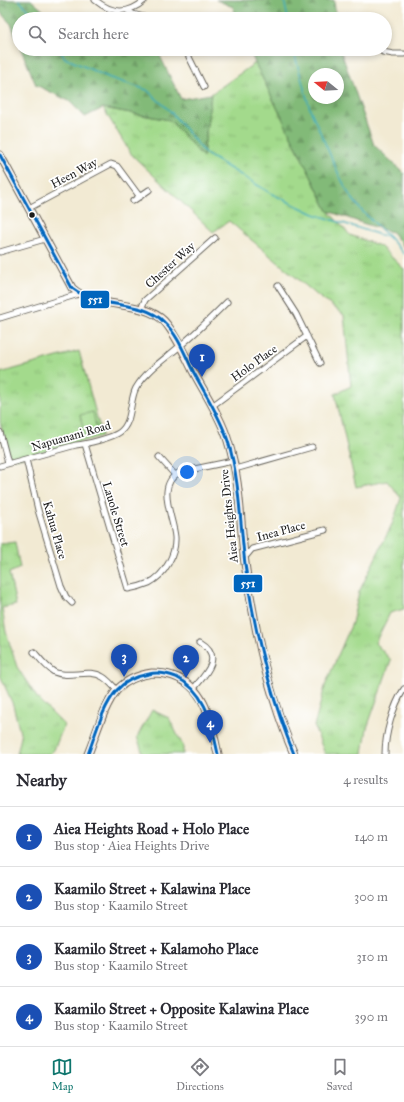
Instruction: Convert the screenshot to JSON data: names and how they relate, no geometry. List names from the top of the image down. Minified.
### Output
{"streets":{"street":["Heen Way","Chester Way","Holo Place","Napuanani Road","Lauole Street","Aiea Heights Drive","Kahua Place","Inea Place"]},"crossings":[["Chester Way","Aiea Heights Drive"],["Holo Place","Aiea Heights Drive"],["Napuanani Road","Lauole Street"],["Napuanani Road","Aiea Heights Drive"],["Napuanani Road","Kahua Place"],["Aiea Heights Drive","Inea Place"]],"lines":["transit line 551"],"north":"left","page":{"search":"Search here","pins":["1","3","2","4"],"heading":["Nearby","4 results"],"list":[{"mark":"1","name":"Aiea Heights Road + Holo Place","note":"Bus stop · Aiea Heights Drive","value":"140 m"},{"mark":"2","name":"Kaamilo Street + Kalawina Place","note":"Bus stop · Kaamilo Street","value":"300 m"},{"mark":"3","name":"Kaamilo Street + Kalamoho Place","note":"Bus stop · Kaamilo Street","value":"310 m"},{"mark":"4","name":"Kaamilo Street + Opposite Kalawina Place","note":"Bus stop · Kaamilo Street","value":"390 m"}],"nav":["Map","Directions","Saved"]}}
